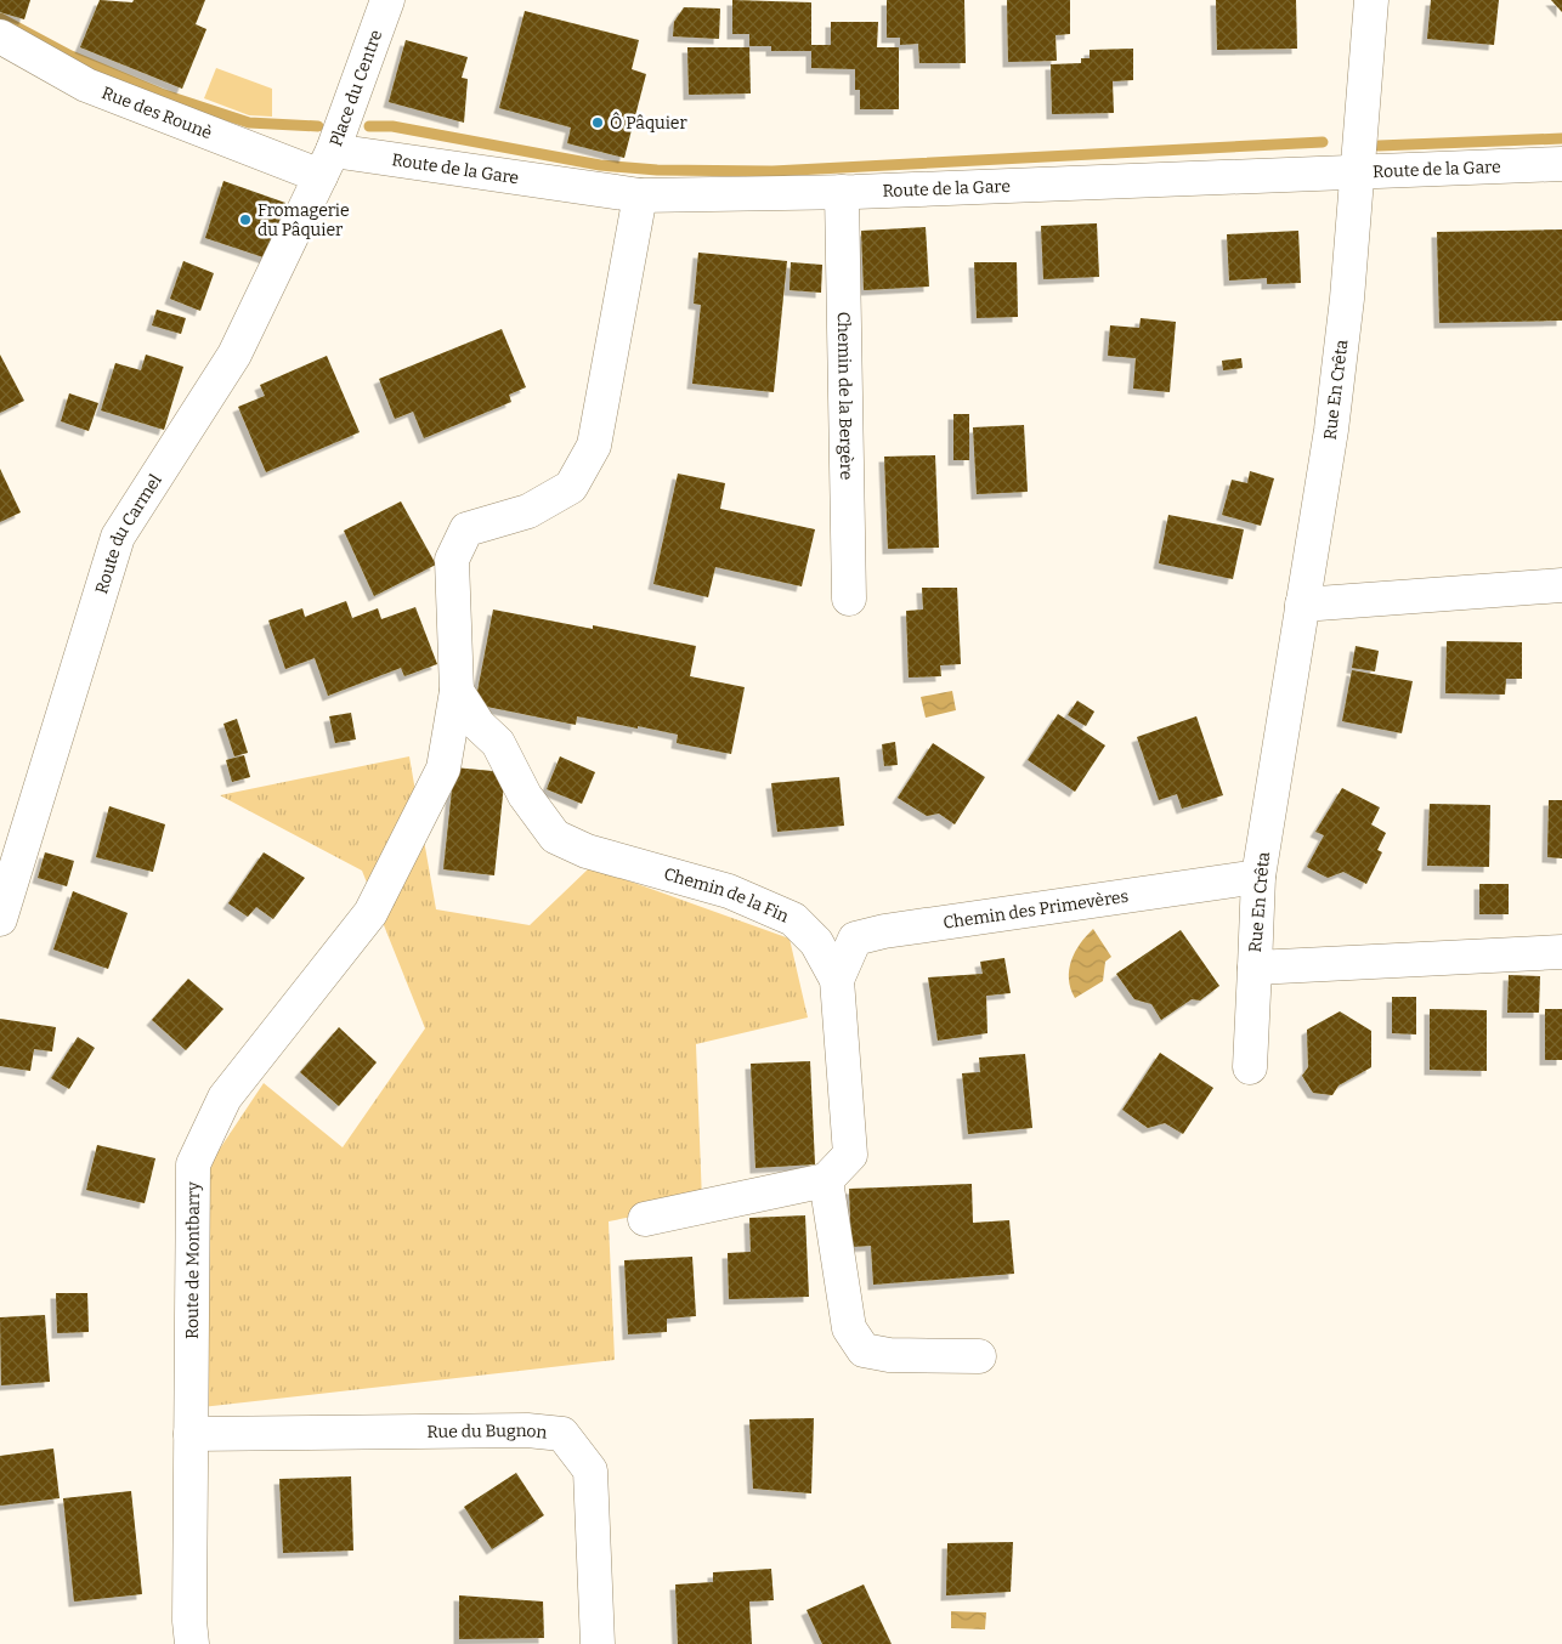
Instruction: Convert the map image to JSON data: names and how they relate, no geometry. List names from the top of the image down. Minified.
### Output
{"streets":{"street":["Place du Centre","Rue des Rounè","Route de la Gare","Rue En Crêta","Chemin de la Bergère","Route du Carmel","Chemin de la Fin","Chemin des Primevères","Route de Montbarry","Rue du Bugnon"]},"crossings":[["Place du Centre","Rue des Rounè"],["Place du Centre","Route de la Gare"],["Place du Centre","Route du Carmel"],["Rue des Rounè","Route de la Gare"],["Rue des Rounè","Route du Carmel"],["Route de la Gare","Rue En Crêta"],["Route de la Gare","Chemin de la Bergère"],["Route de la Gare","Route du Carmel"],["Route de la Gare","Route de Montbarry"],["Rue En Crêta","Chemin des Primevères"],["Chemin de la Fin","Chemin des Primevères"],["Chemin de la Fin","Route de Montbarry"],["Route de Montbarry","Rue du Bugnon"]],"places":["Ô Pâquier","Fromagerie du Pâquier"]}
